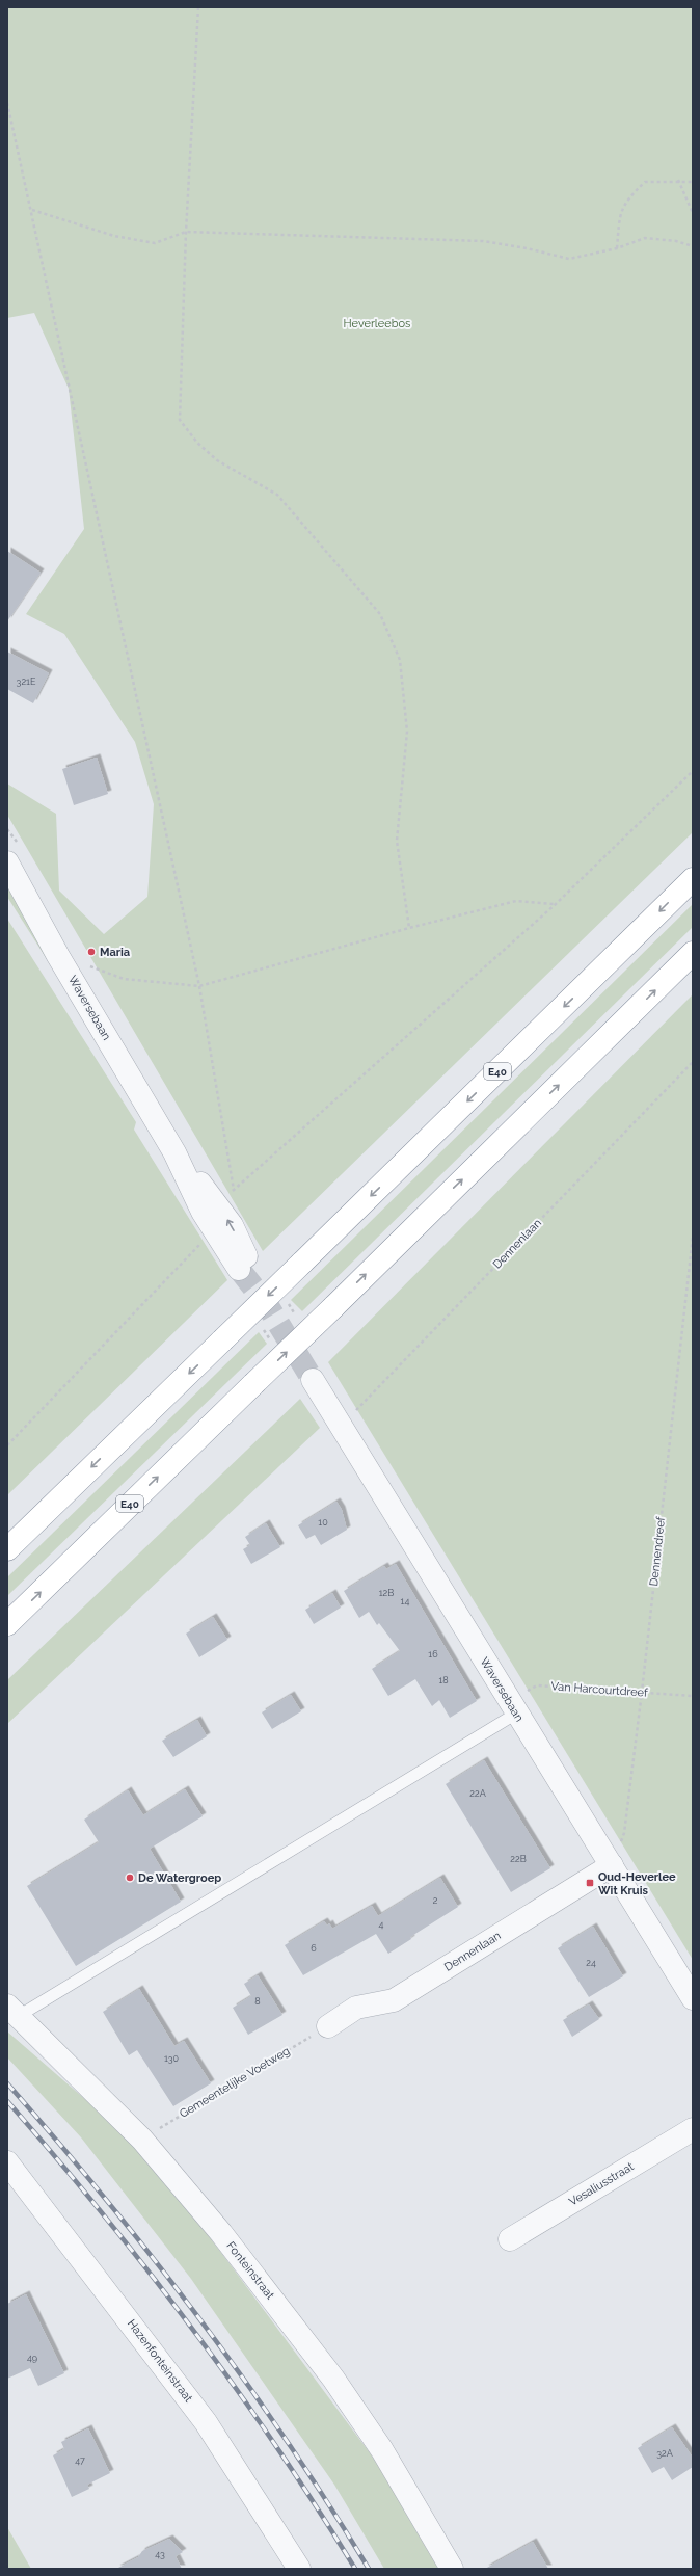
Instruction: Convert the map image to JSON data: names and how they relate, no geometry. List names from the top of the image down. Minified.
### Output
{"streets":{"highway":["E40"],"street":["Waversebaan","Dennenlaan","Vesaliusstraat","Fonteinstraat","Hazenfonteinstraat"],"path":["Dennendreef","Van Harcourtdreef","Gemeentelijke Voetweg"]},"crossings":[["Waversebaan","Dennenlaan"],["Waversebaan","Dennendreef"],["Waversebaan","Van Harcourtdreef"],["Dennenlaan","Dennendreef"],["Dennenlaan","Gemeentelijke Voetweg"],["Dennendreef","Van Harcourtdreef"],["Gemeentelijke Voetweg","Fonteinstraat"]],"parks":["Heverleebos"],"places":{"other":["Maria","De Watergroep"],"transit":["Oud-Heverlee Wit Kruis"]},"house_numbers":["321E","10","12B","14","16","18","22A","22B","2","4","6","24","8","130","49","32A","47","43"]}
